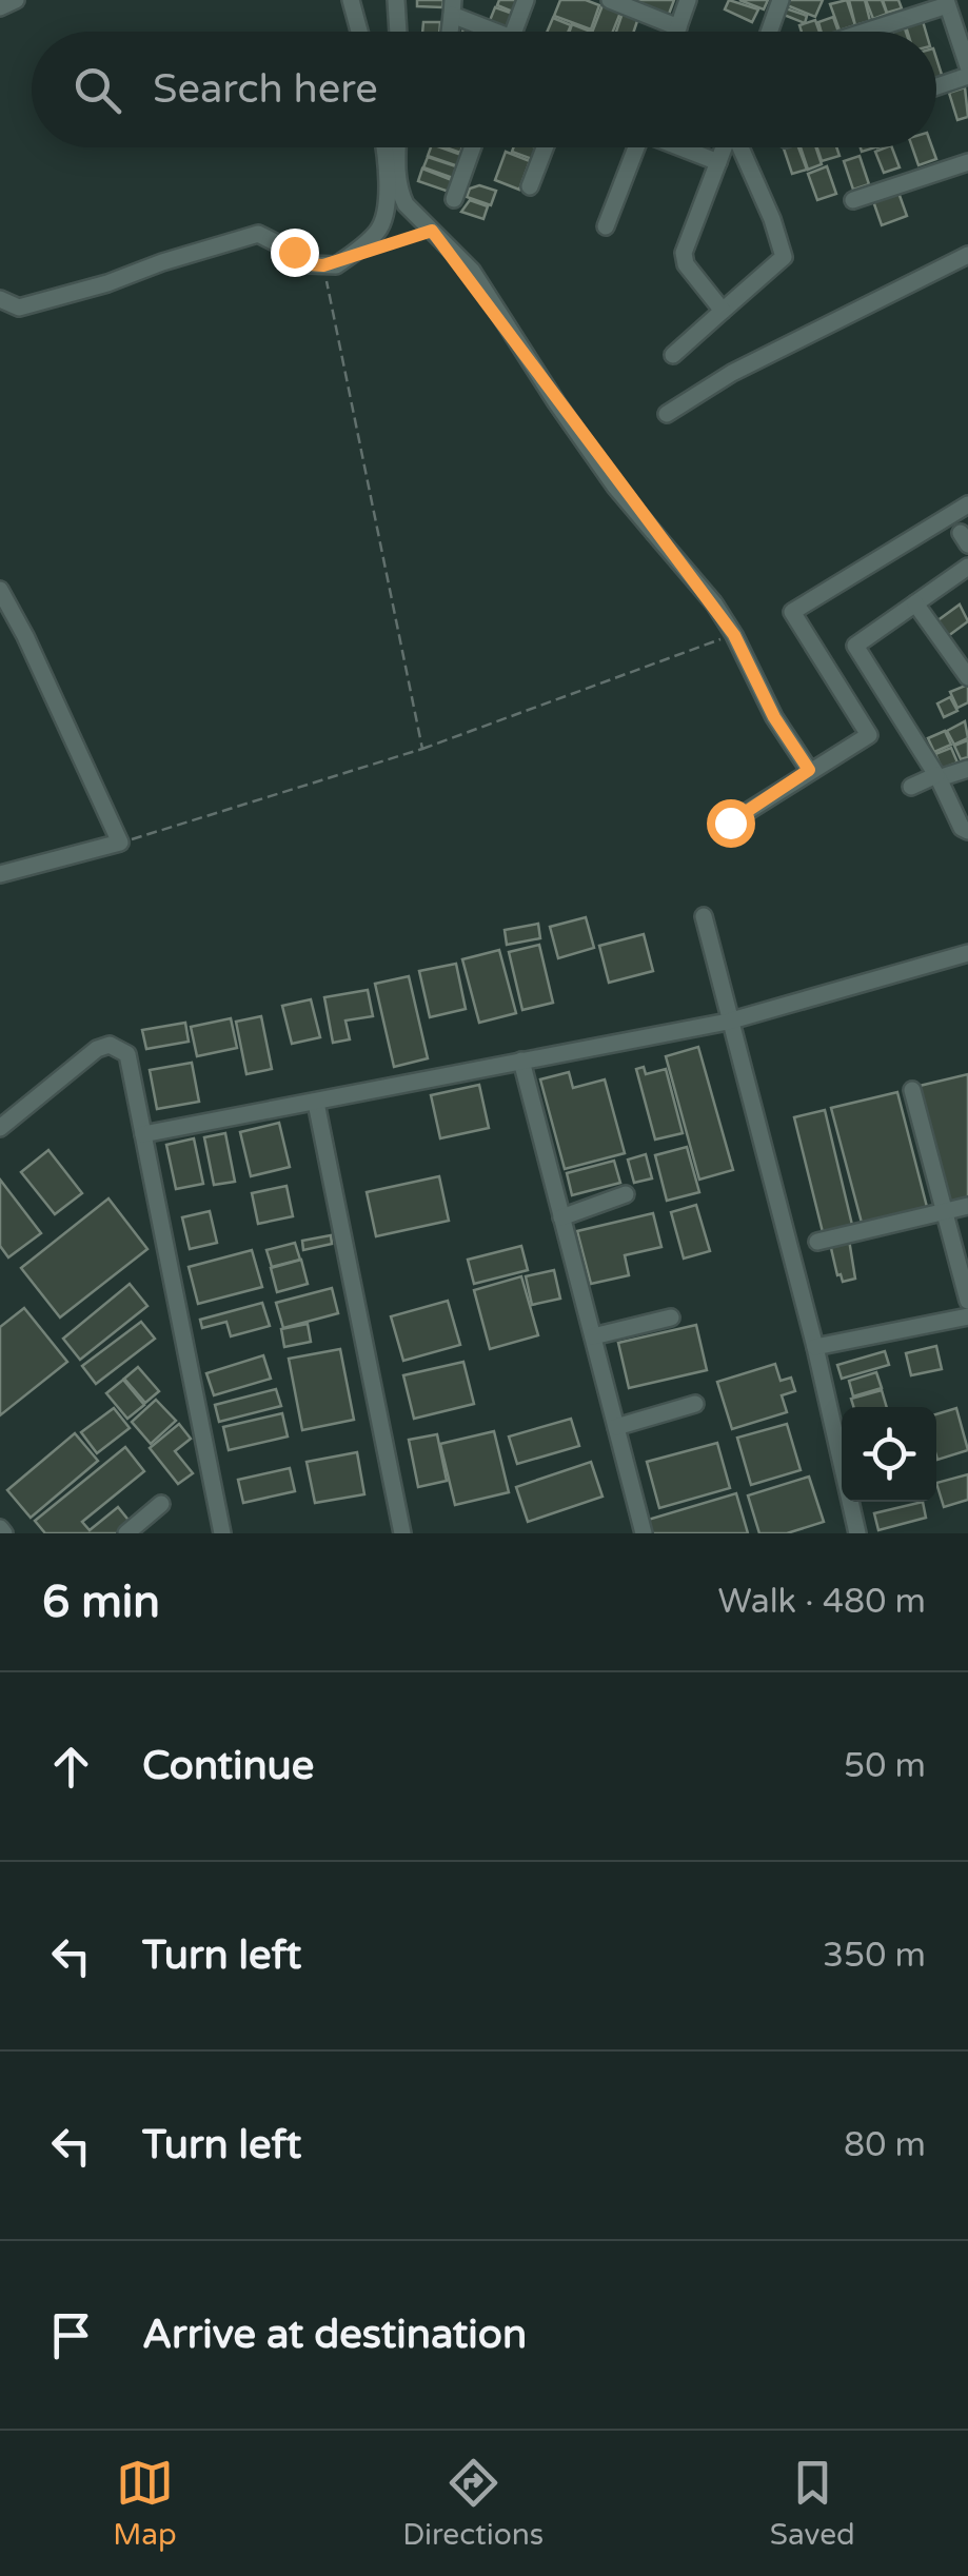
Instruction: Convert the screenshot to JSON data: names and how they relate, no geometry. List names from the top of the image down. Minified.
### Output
{"page":{"search":"Search here","heading":["6 min","Walk · 480 m"],"list":[["Continue","50 m"],["Turn left","350 m"],["Turn left","80 m"],"Arrive at destination"],"nav":["Map","Directions","Saved"]}}
